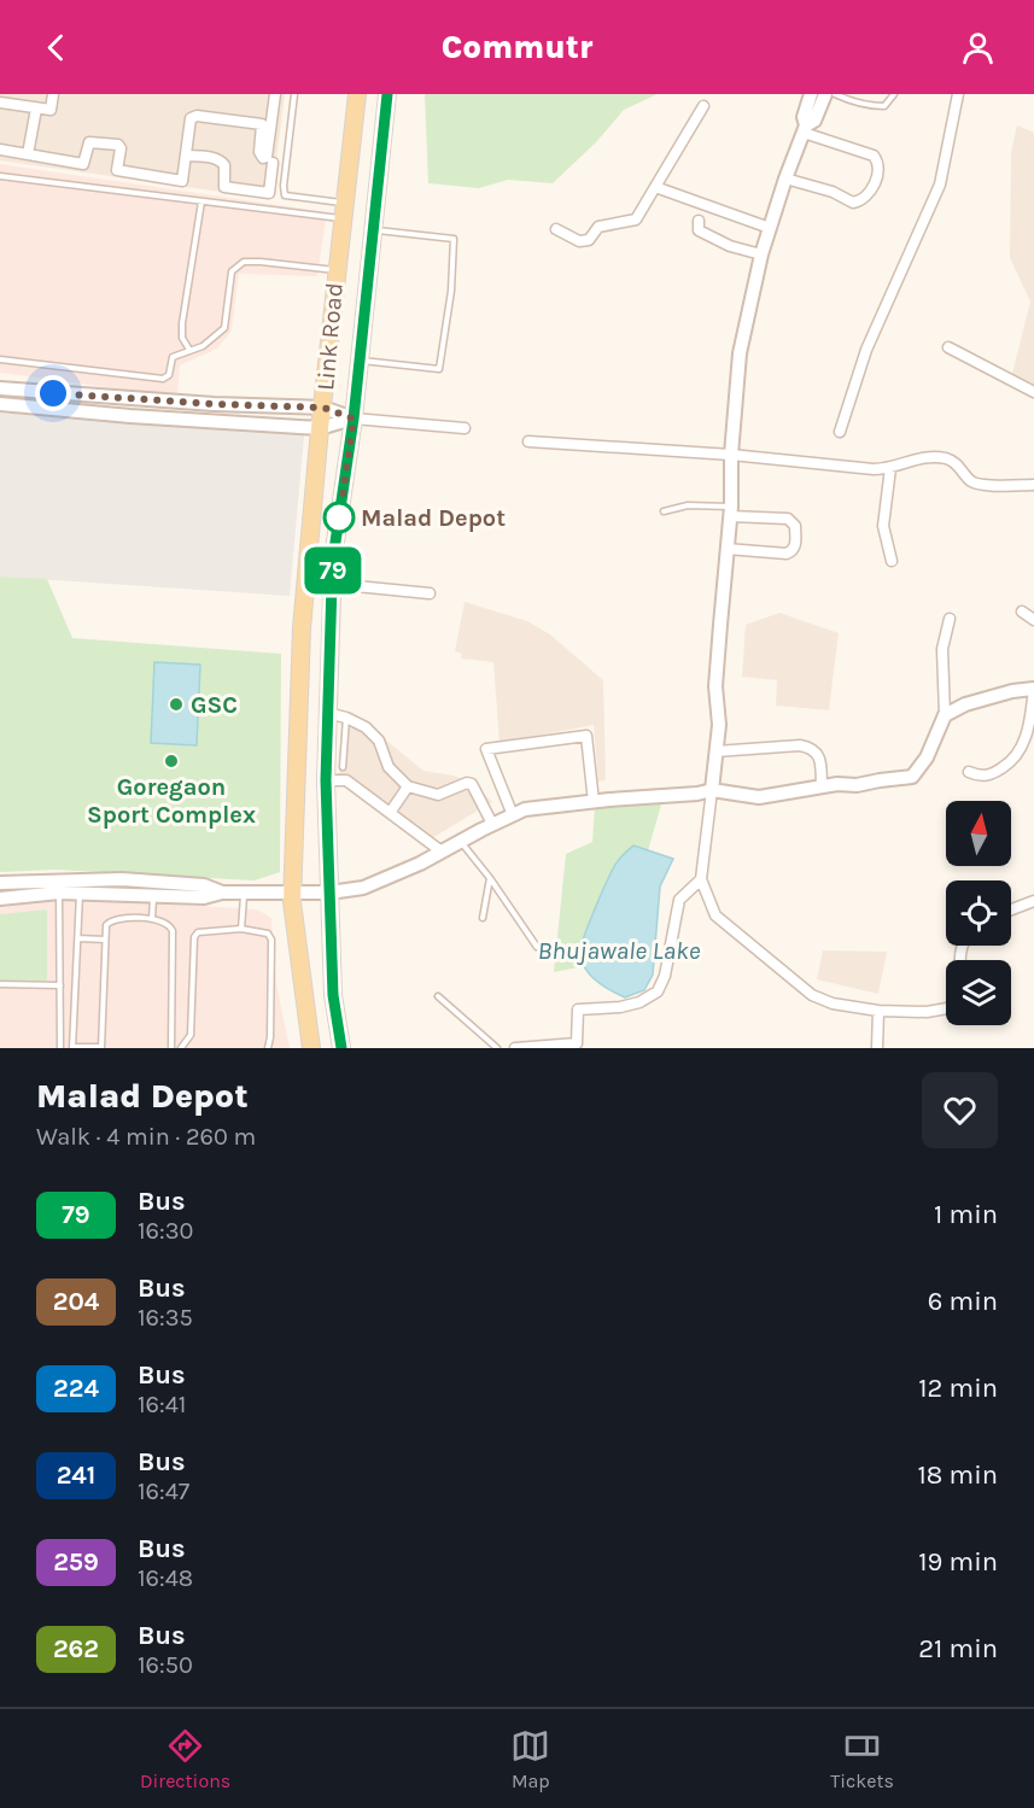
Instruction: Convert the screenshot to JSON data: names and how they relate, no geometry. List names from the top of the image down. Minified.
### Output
{"streets":{"main road":["Link Road"]},"water":["Bhujawale Lake"],"places":["Malad Depot","GSC","Goregaon Sport Complex"],"lines":["bus line 79"],"north":"top","page":{"header":"Commutr","on_map":"79","heading":["Malad Depot","Walk · 4 min · 260 m"],"list":[{"mark":"79","name":"Bus","note":"16:30","value":"1 min"},{"mark":"204","name":"Bus","note":"16:35","value":"6 min"},{"mark":"224","name":"Bus","note":"16:41","value":"12 min"},{"mark":"241","name":"Bus","note":"16:47","value":"18 min"},{"mark":"259","name":"Bus","note":"16:48","value":"19 min"},{"mark":"262","name":"Bus","note":"16:50","value":"21 min"}],"tabs":["Directions","Map","Tickets"]}}
